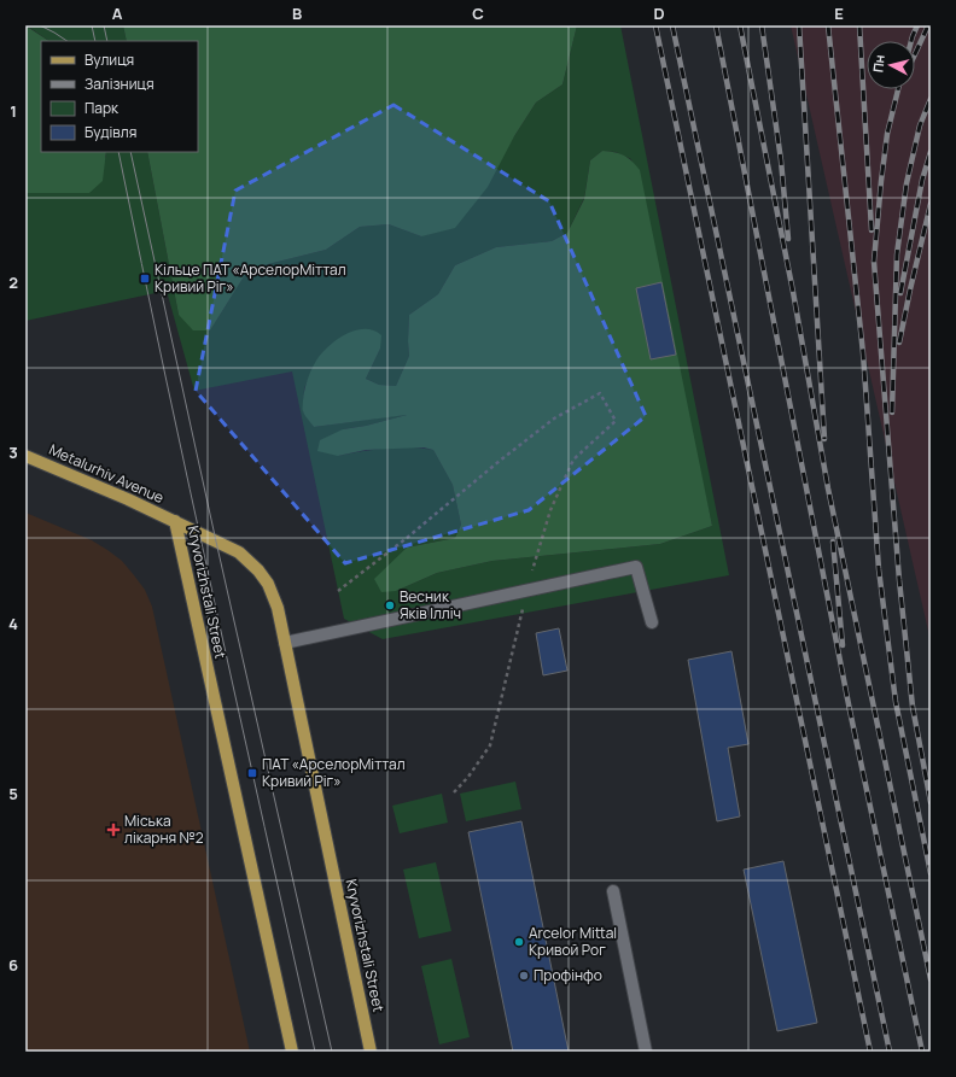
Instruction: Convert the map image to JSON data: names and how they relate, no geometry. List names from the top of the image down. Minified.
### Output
{"streets":{"main road":["Metalurhiv Avenue","Kryvorizhstali Street"]},"crossings":[["Metalurhiv Avenue","Kryvorizhstali Street"]],"places":{"transit":["Кільце ПАТ «АрселорМіттал Кривий Ріг»","ПАТ «АрселорМіттал Кривий Ріг»"],"other":["Весник Яків Ілліч","Arcelor Mittal Кривой Рог","Профінфо"],"health":["Міська лікарня №2"]},"legend":["Вулиця","Залізниця","Парк","Будівля"],"north":"left","grid":{"columns":["A","B","C","D","E"],"rows":["1","2","3","4","5","6"]}}
